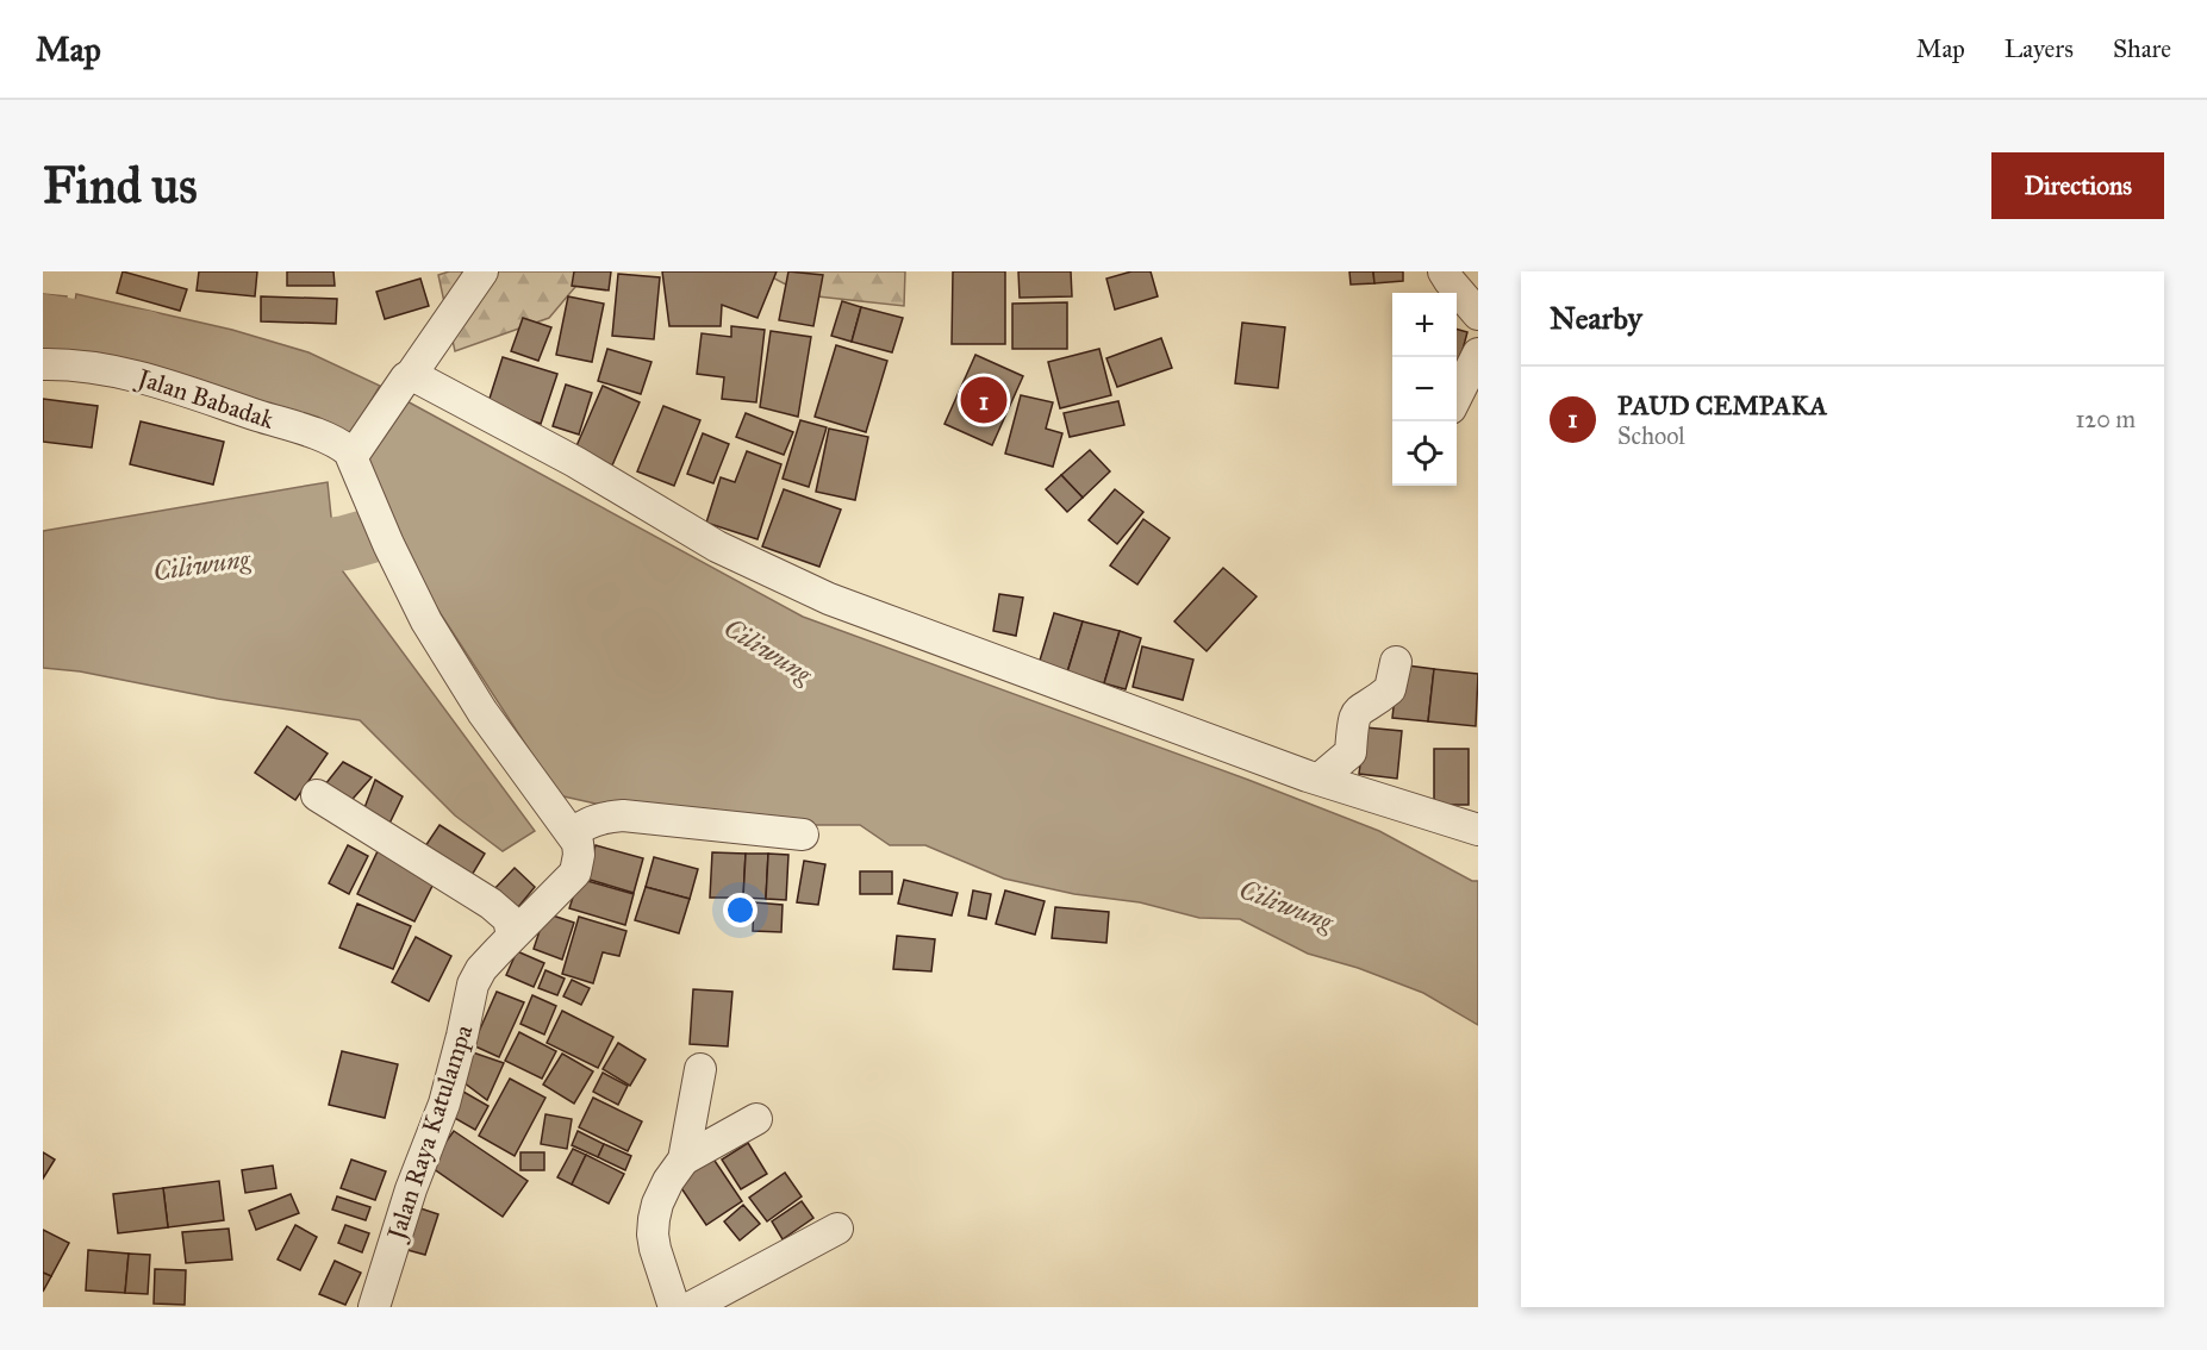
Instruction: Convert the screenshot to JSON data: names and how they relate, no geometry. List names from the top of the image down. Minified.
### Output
{"streets":{"street":["Jalan Babadak","Jalan Raya Katulampa"]},"water":["Ciliwung"],"page":{"header":"Map","nav":["Map","Layers","Share"],"buttons":"Directions","title":"Find us","heading":"Nearby","map_buttons":["+","−"],"list":[{"mark":"1","name":"PAUD CEMPAKA","note":"School","value":"120 m"}],"pins":"1"}}
